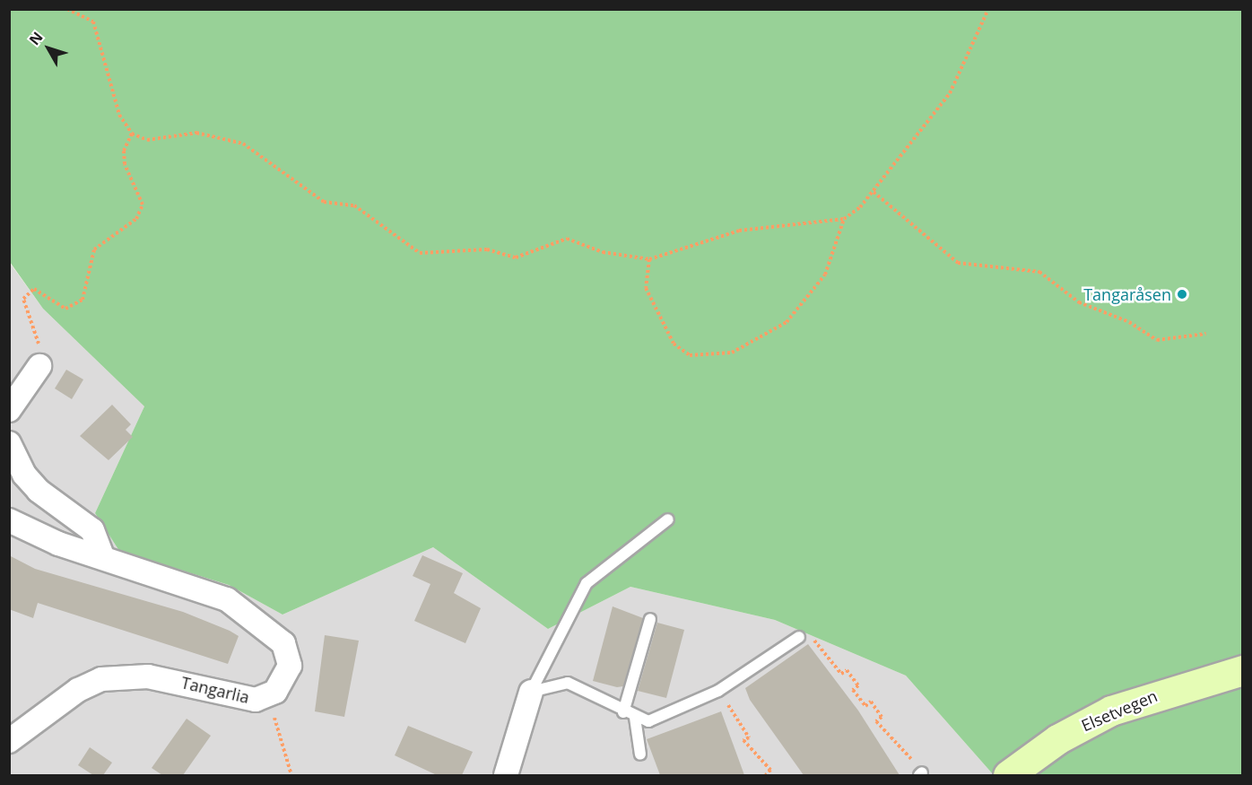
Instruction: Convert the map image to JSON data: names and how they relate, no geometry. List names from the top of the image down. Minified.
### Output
{"streets":{"main road":["Elsetvegen"],"street":["Tangarlia"]},"places":["Tangaråsen"],"north":"top left"}
